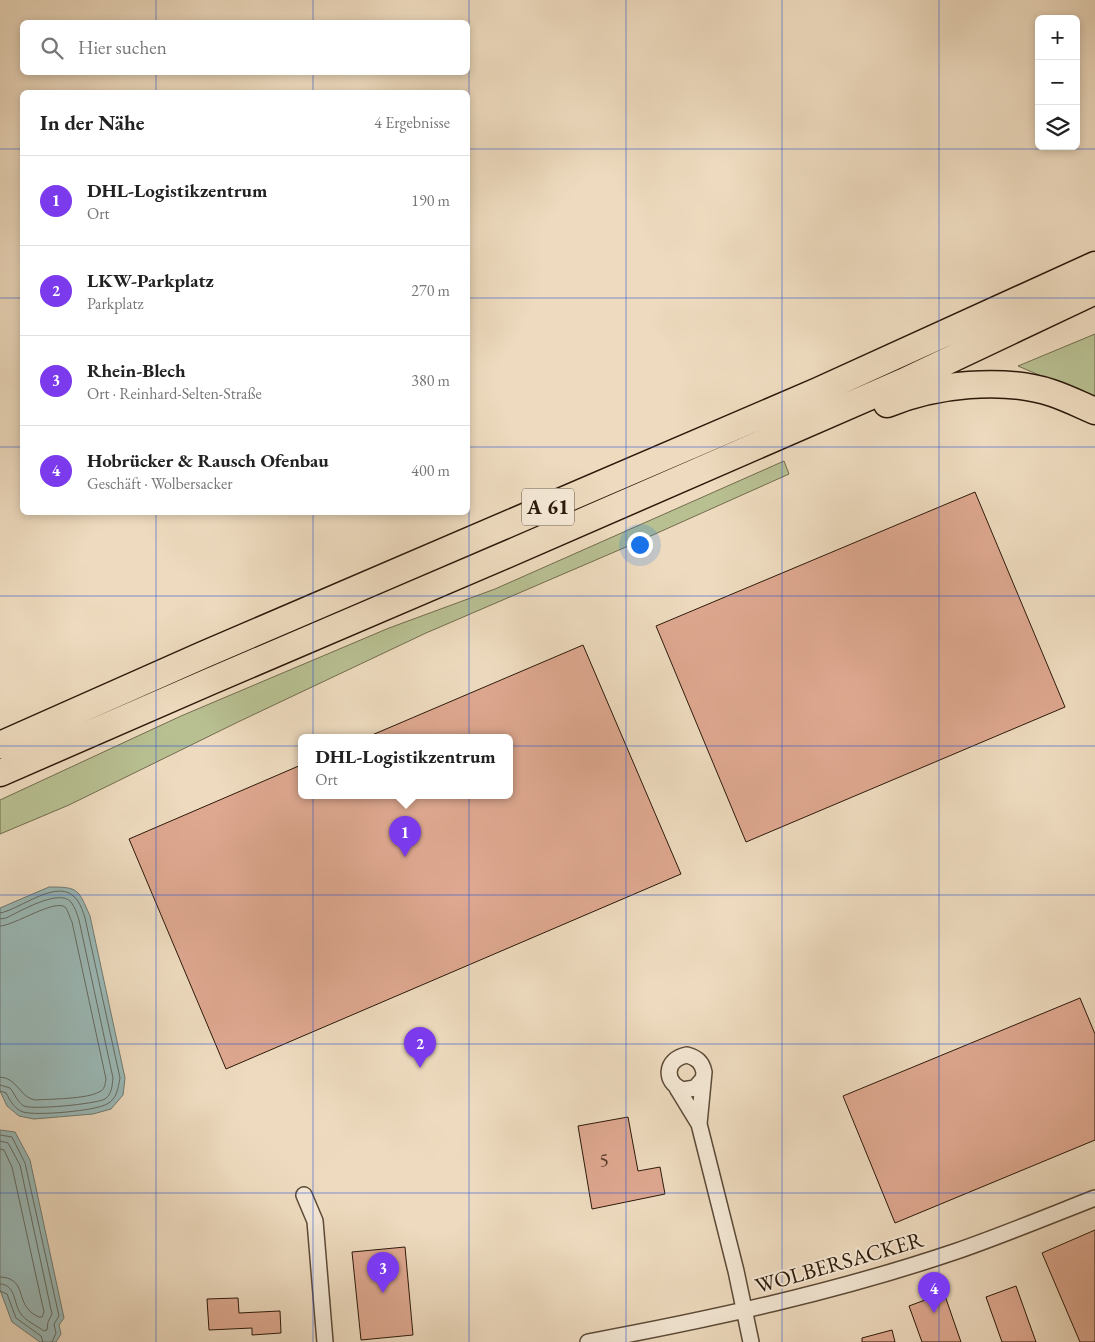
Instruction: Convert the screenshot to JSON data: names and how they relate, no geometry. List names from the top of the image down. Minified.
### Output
{"streets":{"highway":["A 61"],"street":["WOLBERSACKER"]},"house_numbers":["5"],"page":{"map_buttons":["+","−"],"search":"Hier suchen","heading":["In der Nähe","4 Ergebnisse"],"list":[{"mark":"1","name":"DHL-Logistikzentrum","note":"Ort","value":"190 m"},{"mark":"2","name":"LKW-Parkplatz","note":"Parkplatz","value":"270 m"},{"mark":"3","name":"Rhein-Blech","note":"Ort · Reinhard-Selten-Straße","value":"380 m"},{"mark":"4","name":"Hobrücker & Rausch Ofenbau","note":"Geschäft · Wolbersacker","value":"400 m"}],"popup":["DHL-Logistikzentrum","Ort"],"pins":["1","2","3","4"]}}
